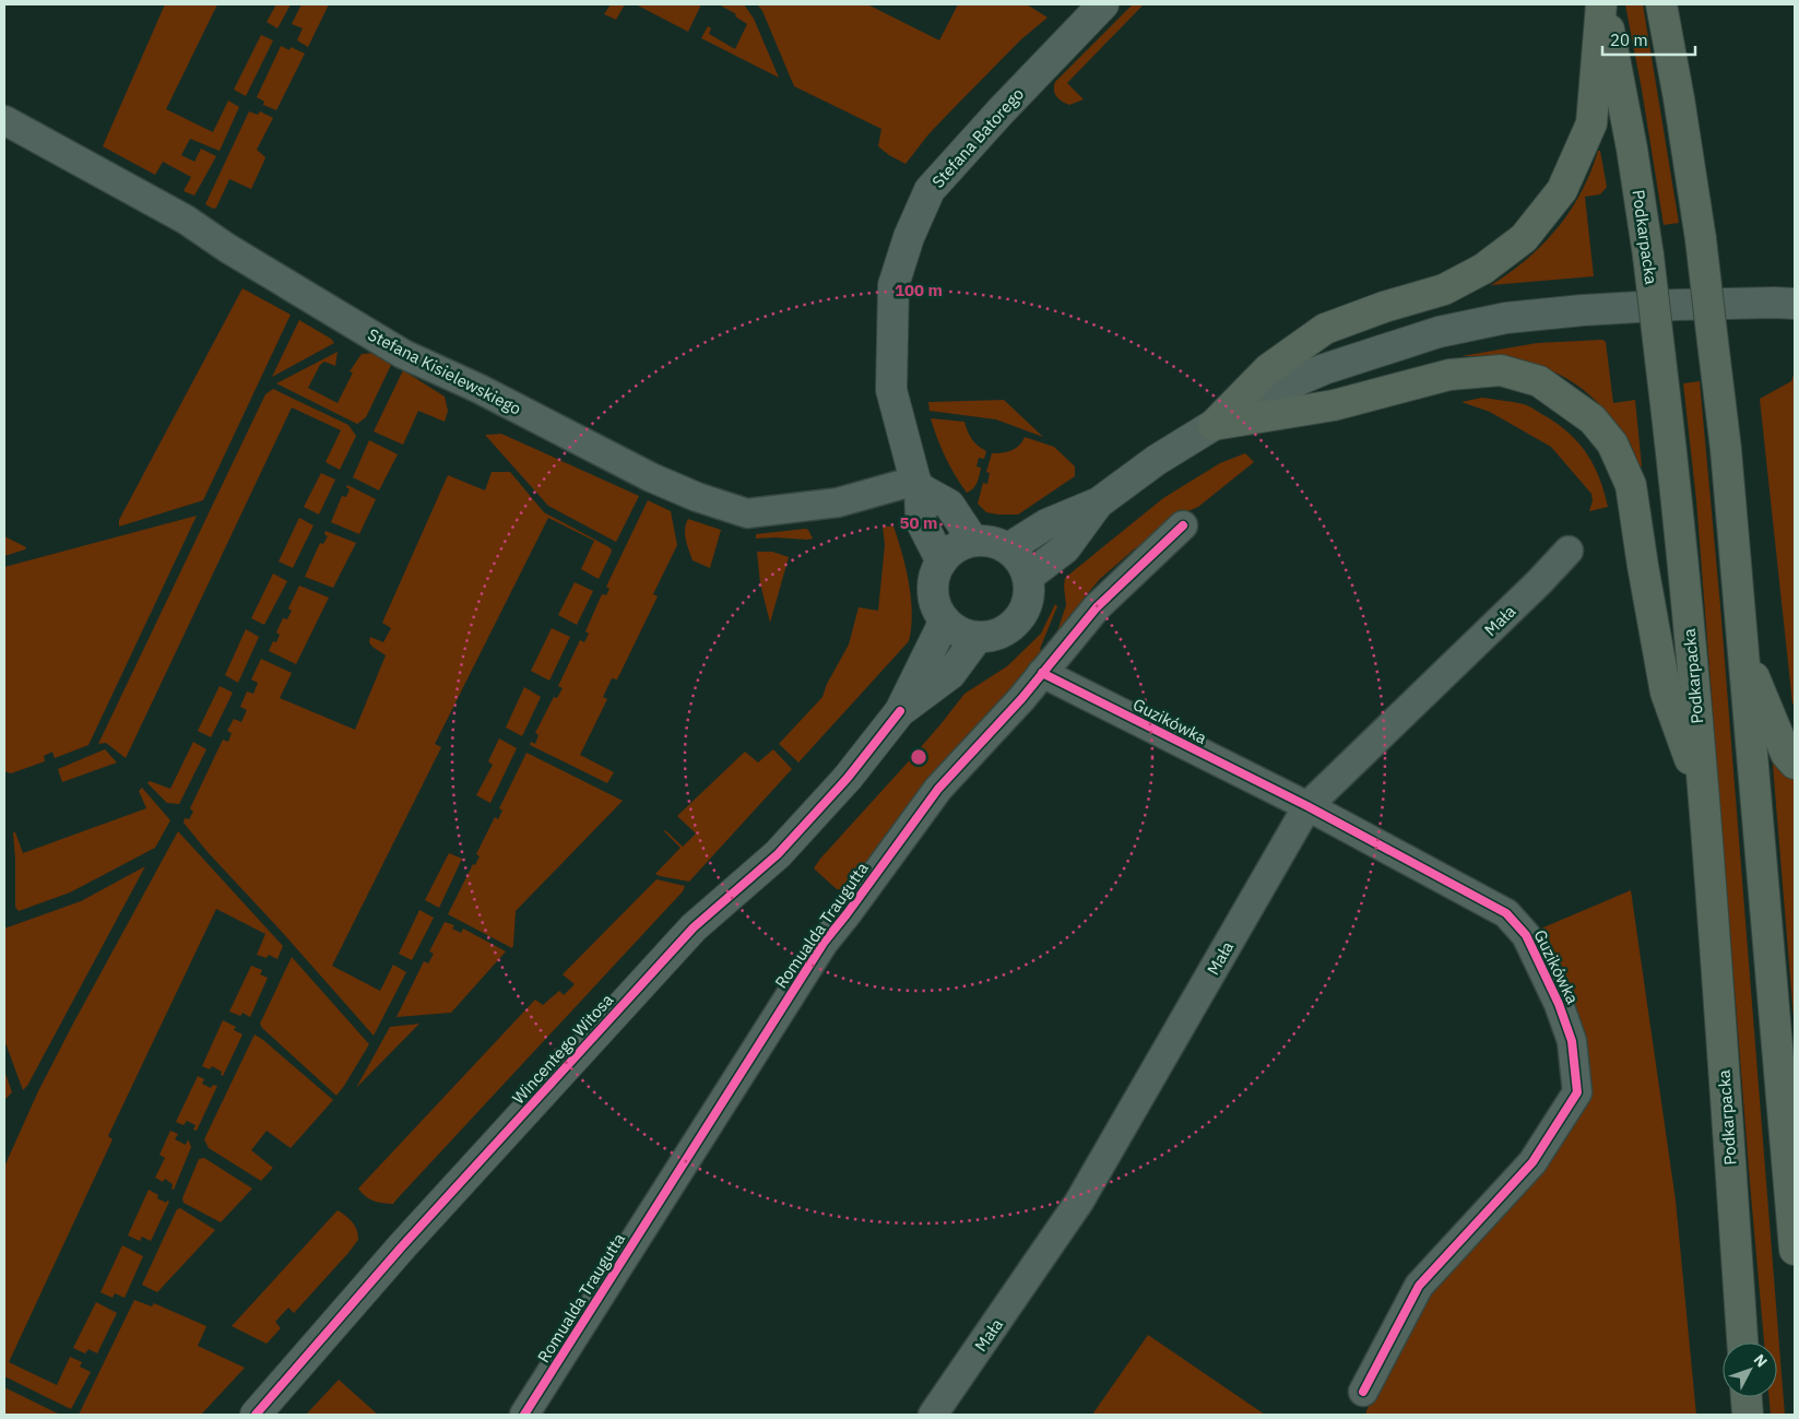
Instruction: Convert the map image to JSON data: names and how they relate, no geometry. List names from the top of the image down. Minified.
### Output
{"streets":{"main road":["Podkarpacka"],"street":["Stefana Batorego","Stefana Kisielewskiego","Mała","Guzikówka","Romualda Traugutta","Wincentego Witosa"]},"crossings":[["Stefana Batorego","Stefana Kisielewskiego"],["Stefana Batorego","Wincentego Witosa"],["Mała","Guzikówka"],["Guzikówka","Romualda Traugutta"]],"scale_bar":"20 m","north":"top right","rings":["100 m","50 m"]}
